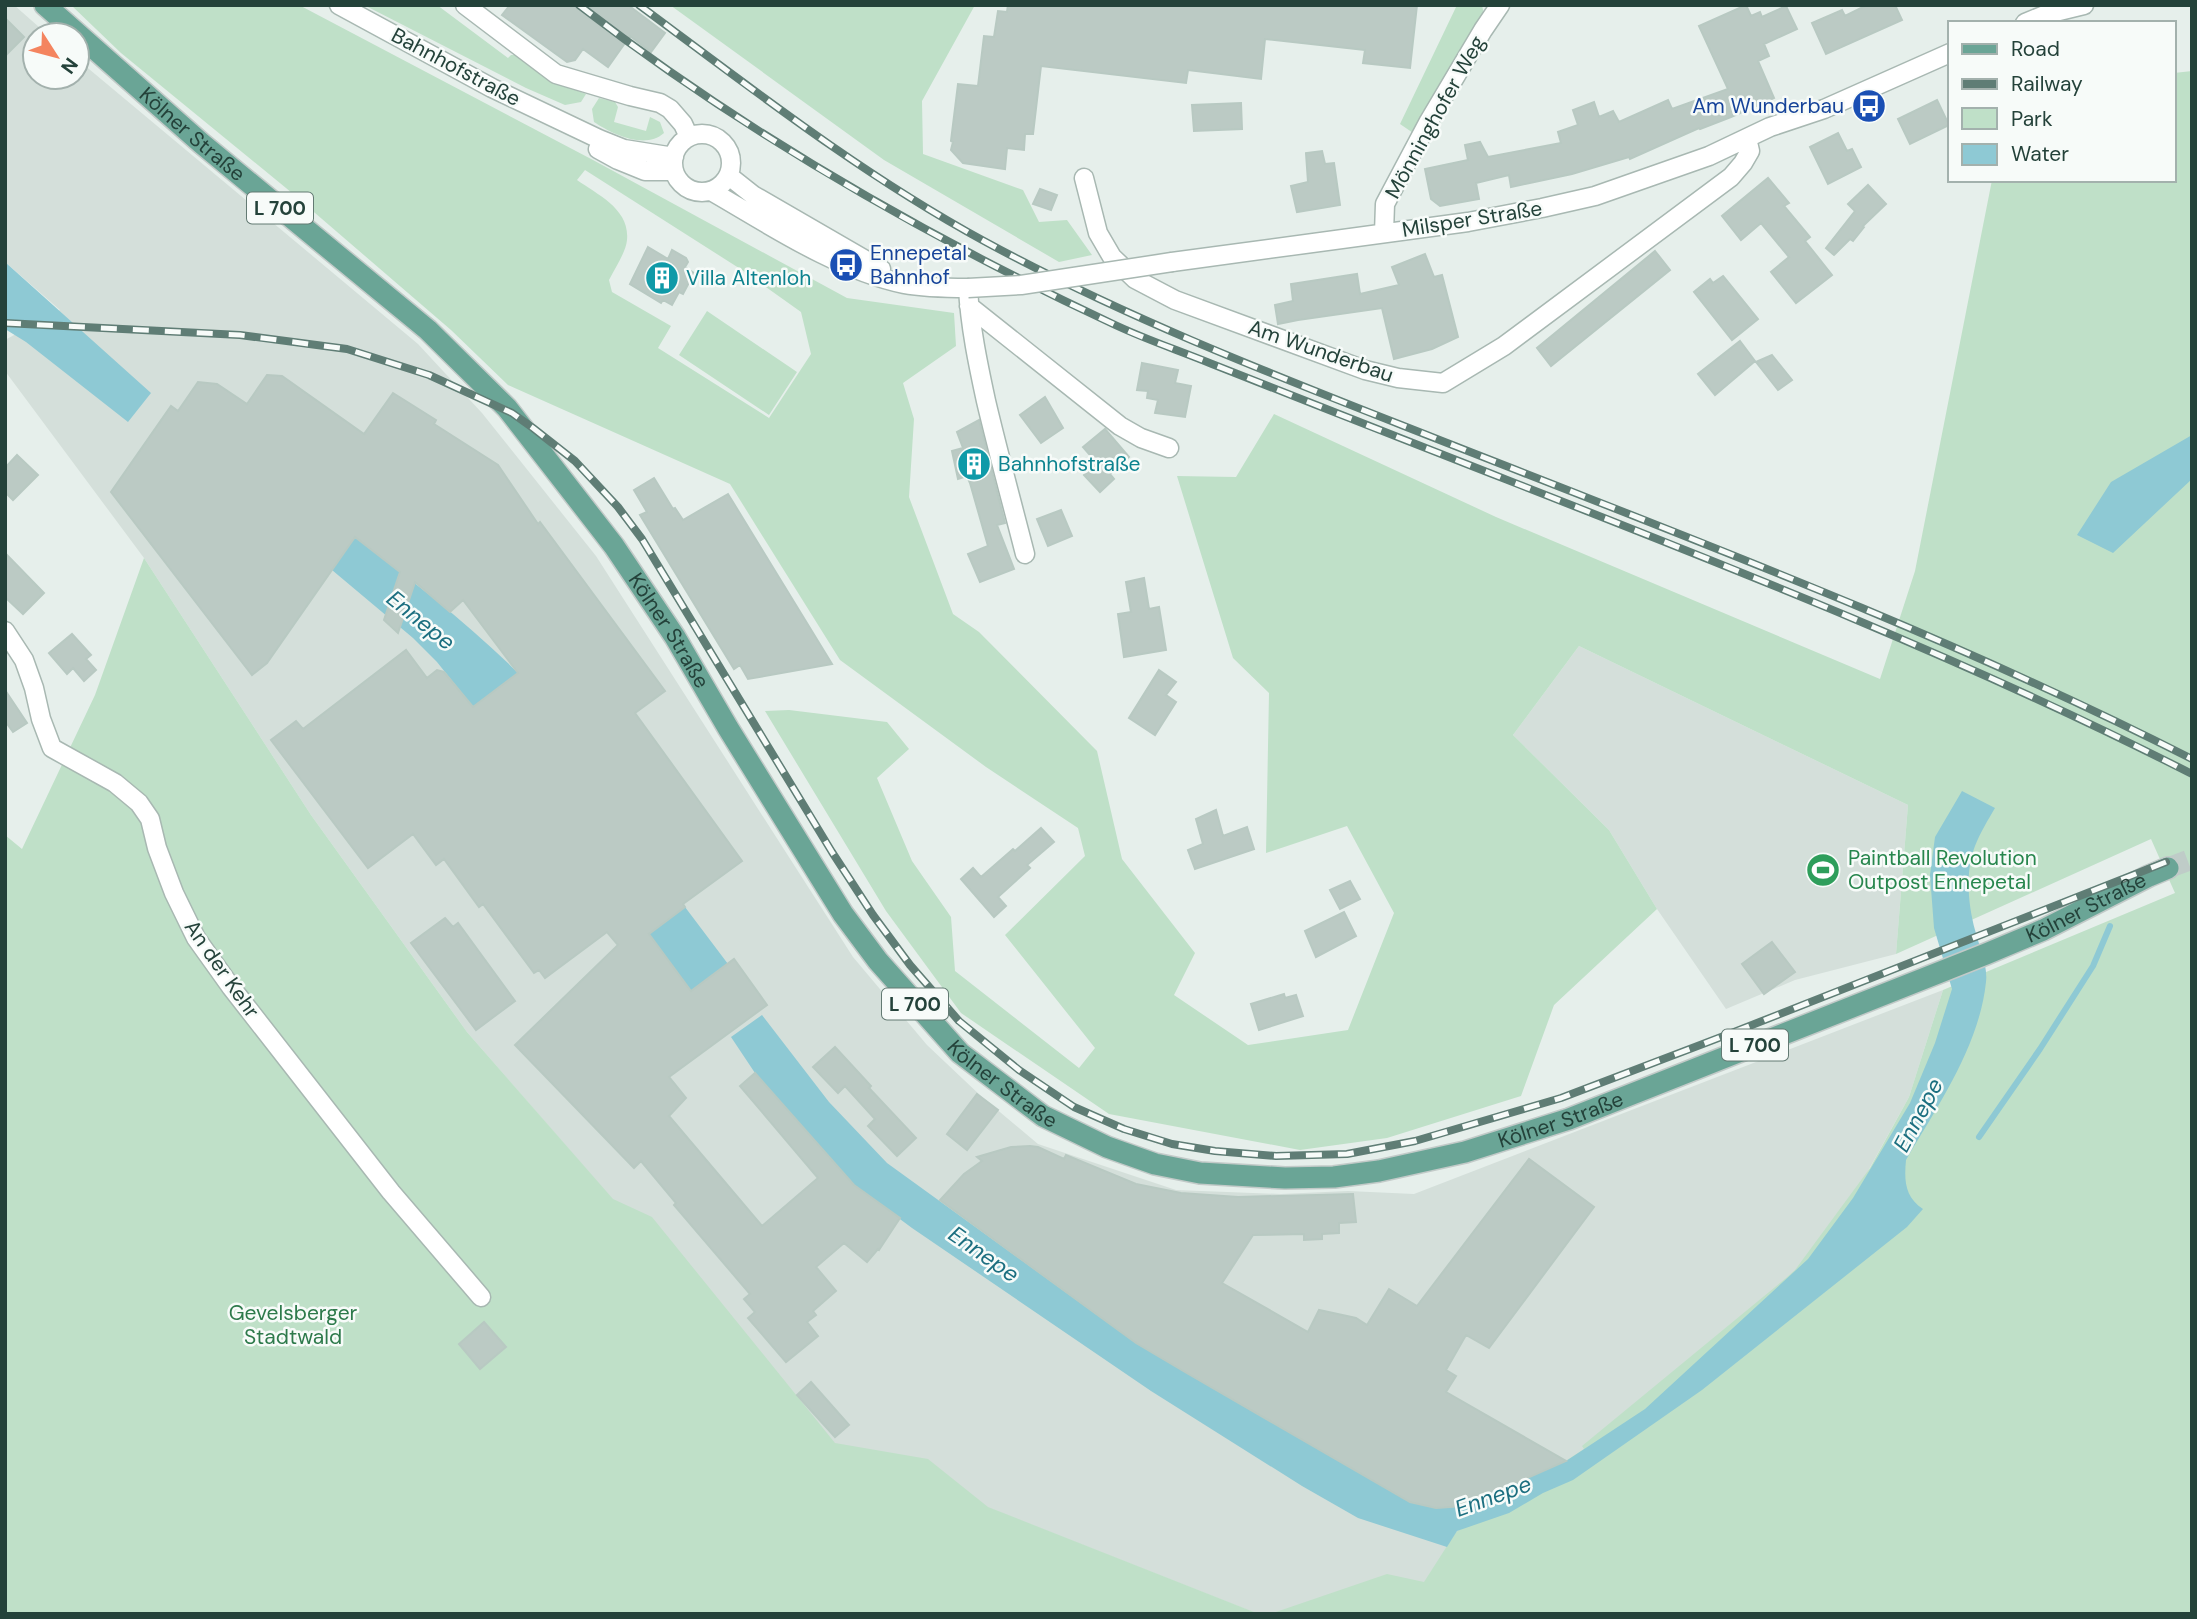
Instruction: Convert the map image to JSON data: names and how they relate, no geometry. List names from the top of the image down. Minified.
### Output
{"streets":{"main road":["Kölner Straße","L 700"],"street":["Bahnhofstraße","Mönninghofer Weg","Milsper Straße","Am Wunderbau","An der Kehr"]},"crossings":[["Bahnhofstraße","Milsper Straße"],["Mönninghofer Weg","Milsper Straße"],["Milsper Straße","Am Wunderbau"]],"water":["Ennepe"],"parks":["Gevelsberger Stadtwald"],"places":{"bus stop":["Am Wunderbau","Ennepetal Bahnhof"],"building":["Villa Altenloh","Bahnhofstraße"],"sports":["Paintball Revolution Outpost Ennepetal"]},"legend":["Road","Railway","Park","Water"],"north":"bottom right"}
